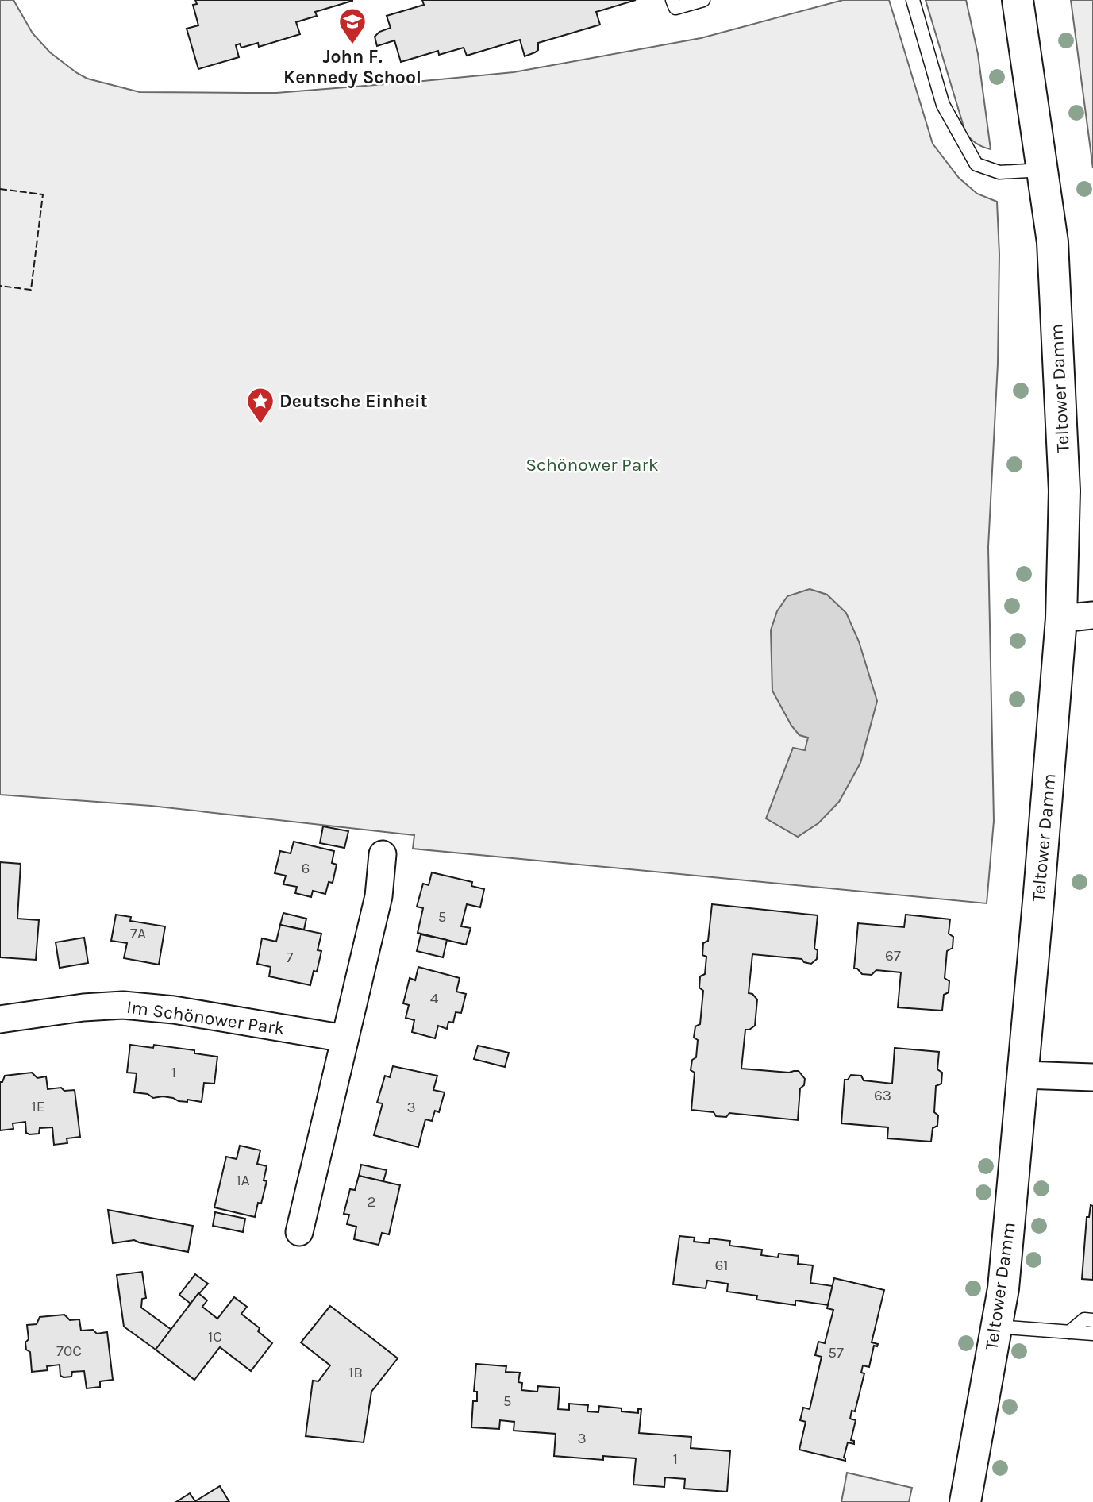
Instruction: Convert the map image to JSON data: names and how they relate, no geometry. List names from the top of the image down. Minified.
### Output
{"streets":{"main road":["Teltower Damm"],"street":["Im Schönower Park"]},"parks":["Schönower Park"],"places":{"school or university":["John F. Kennedy School"],"place":["Deutsche Einheit"]},"house_numbers":["6","5","7A","67","7","4","1","63","1E","3","1A","2","61","1C","70C","57","1B","5","3","1"]}
